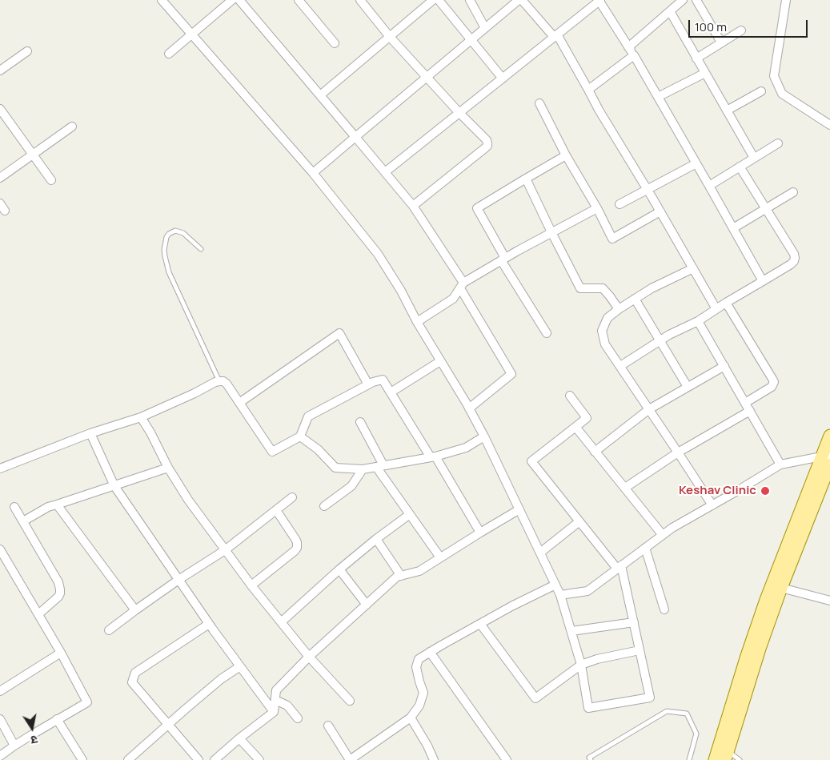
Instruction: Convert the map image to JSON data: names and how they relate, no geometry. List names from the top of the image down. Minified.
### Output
{"places":["Keshav Clinic"],"scale_bar":"100 m","north":"bottom"}
